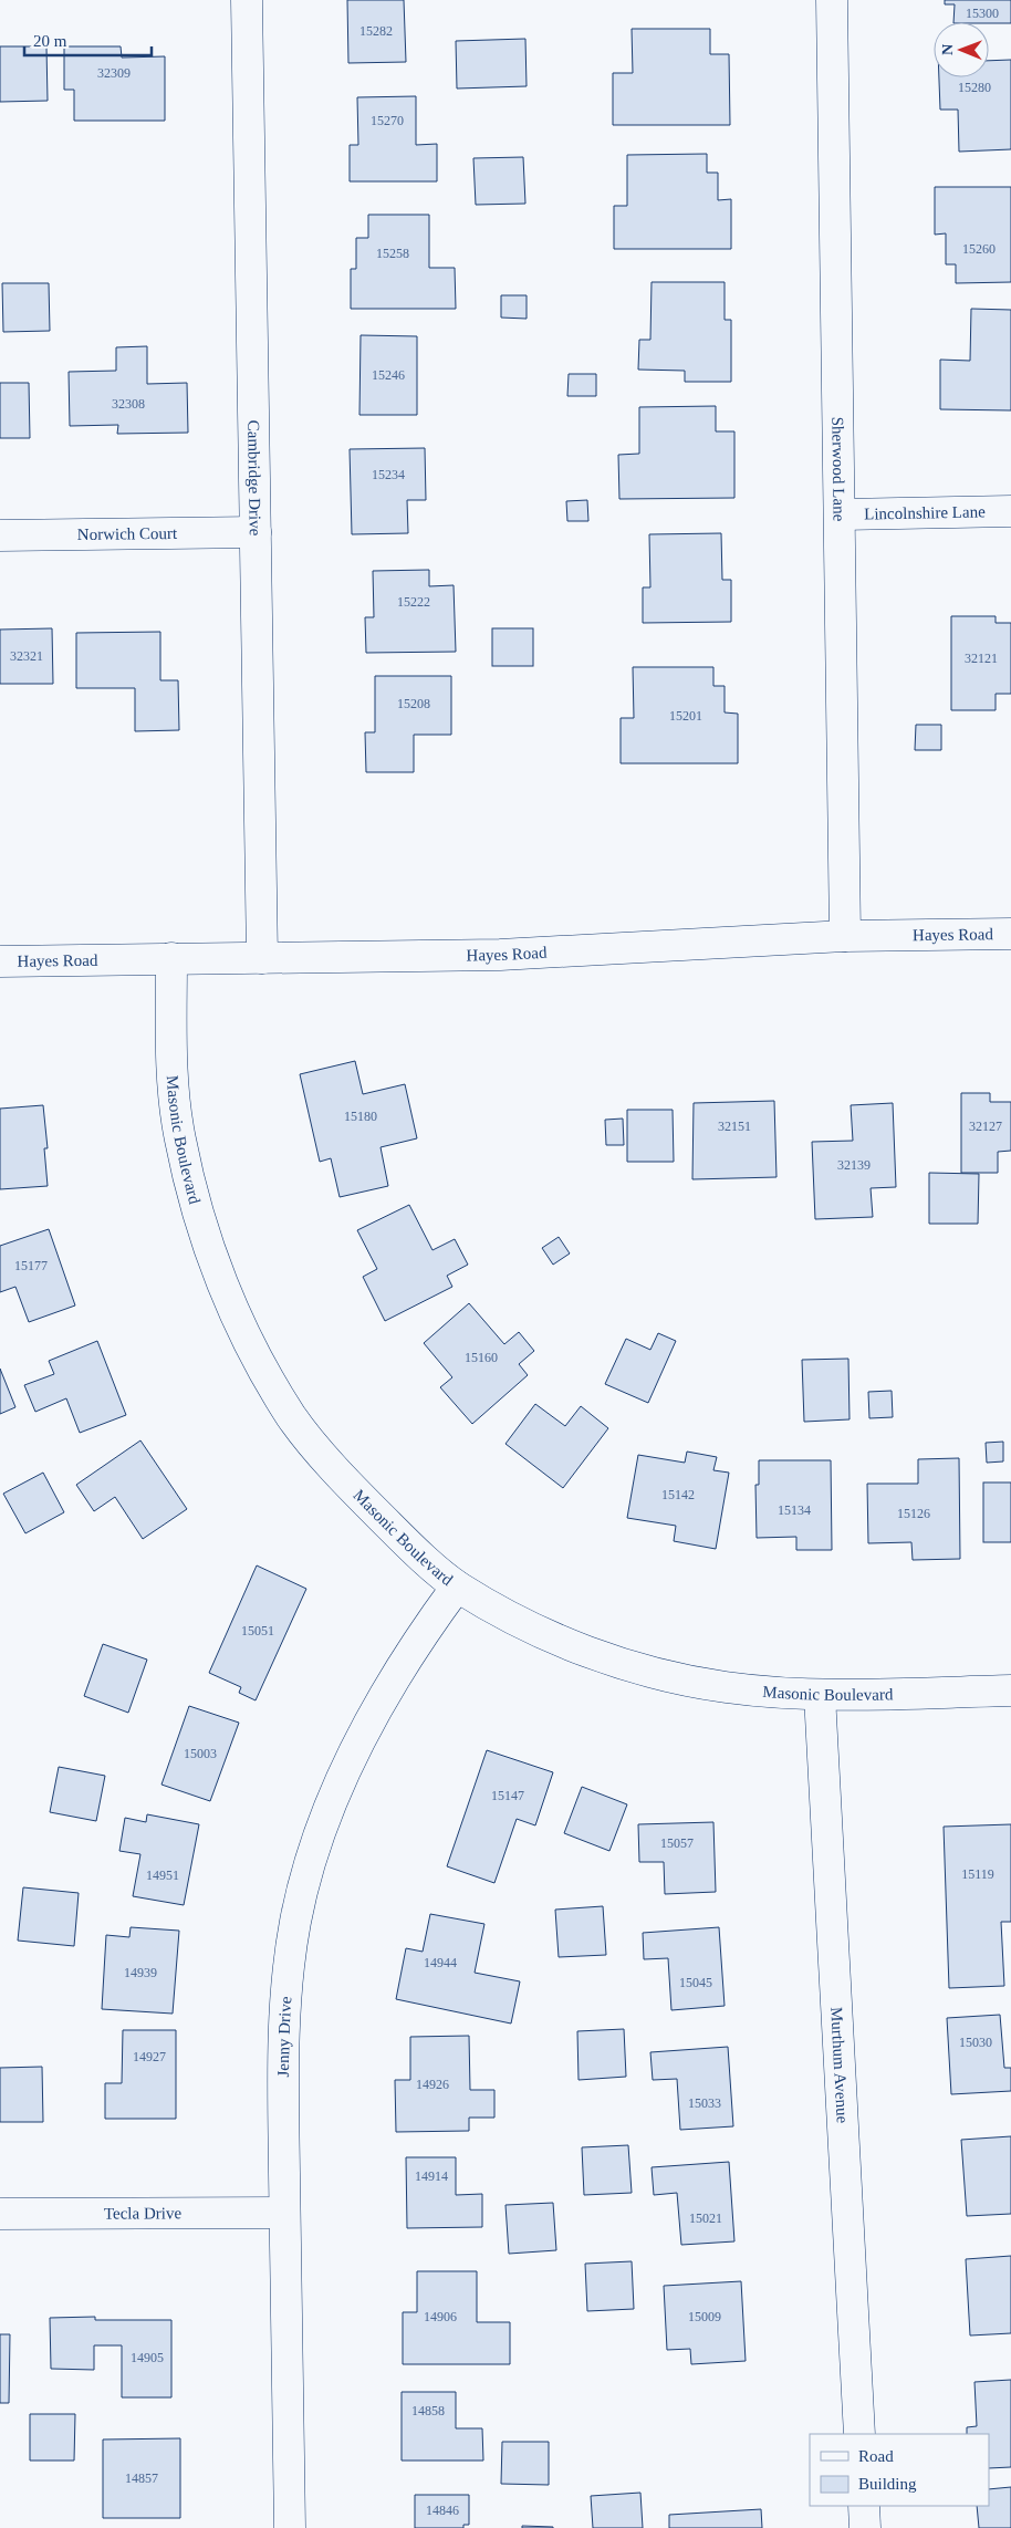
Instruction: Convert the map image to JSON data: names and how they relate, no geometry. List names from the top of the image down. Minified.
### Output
{"streets":{"street":["Sherwood Lane","Cambridge Drive","Lincolnshire Lane","Norwich Court","Hayes Road","Masonic Boulevard","Jenny Drive","Murthum Avenue","Tecla Drive"]},"crossings":[["Sherwood Lane","Lincolnshire Lane"],["Sherwood Lane","Hayes Road"],["Cambridge Drive","Norwich Court"],["Cambridge Drive","Hayes Road"],["Hayes Road","Masonic Boulevard"],["Masonic Boulevard","Jenny Drive"],["Masonic Boulevard","Murthum Avenue"],["Jenny Drive","Tecla Drive"]],"house_numbers":["15300","15282","32309","15280","15270","15260","15258","15246","32308","15234","15222","32321","32121","15208","15201","15180","32151","32127","32139","15177","15160","15142","15134","15126","15051","15003","15147","15057","15119","14951","14944","14939","15045","15030","14927","14926","15033","14914","15021","14906","15009","14905","14858","14857","14846"],"legend":["Road","Building"],"scale_bar":"20 m","north":"left"}
